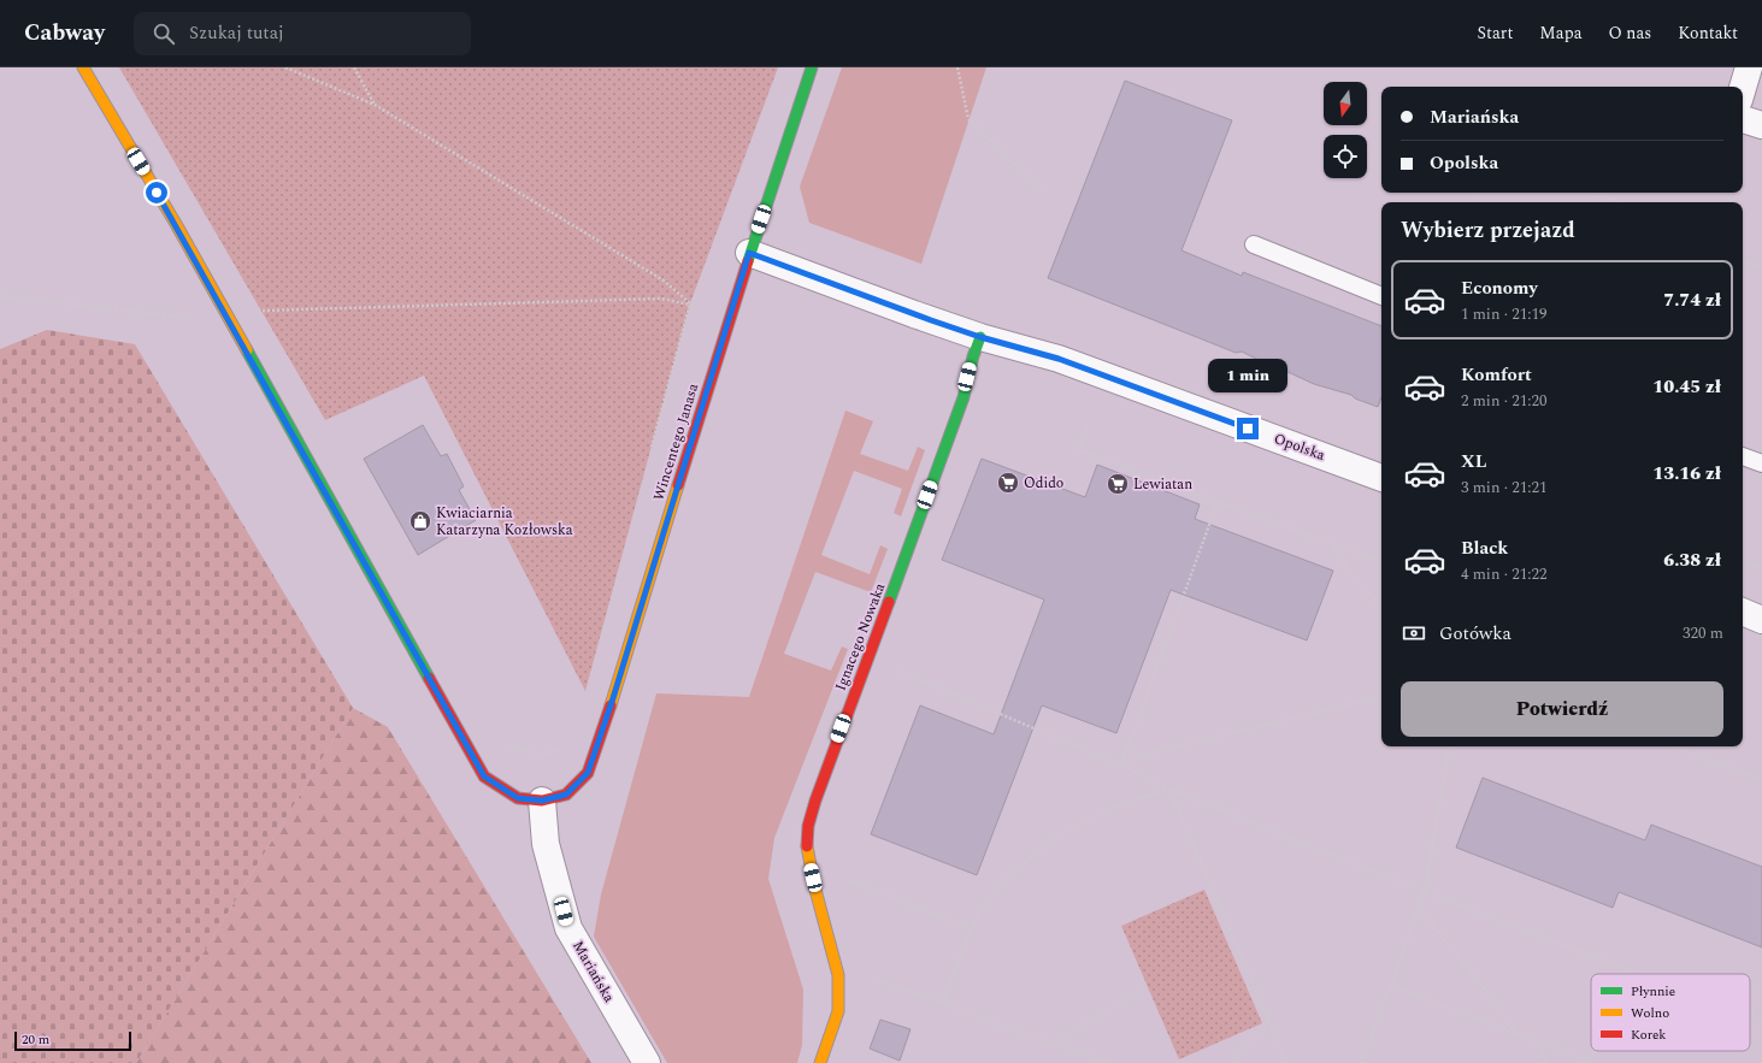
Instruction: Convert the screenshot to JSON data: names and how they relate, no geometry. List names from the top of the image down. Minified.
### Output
{"streets":{"street":["Wincentego Janasa","Opolska","Ignacego Nowaka","Mariańska"]},"crossings":[["Wincentego Janasa","Opolska"],["Wincentego Janasa","Mariańska"],["Opolska","Ignacego Nowaka"]],"places":{"supermarket":["Odido","Lewiatan"],"shop":["Kwiaciarnia Katarzyna Kozłowska"]},"legend":["Płynnie","Wolno","Korek"],"scale_bar":"20 m","north":"bottom","page":{"header":"Cabway","search":"Szukaj tutaj","nav":["Start","Mapa","O nas","Kontakt"],"banner":["Mariańska","Opolska"],"heading":"Wybierz przejazd","list":[{"name":"Economy","note":"1 min · 21:19","value":"7.74 zł"},{"name":"Komfort","note":"2 min · 21:20","value":"10.45 zł"},{"name":"XL","note":"3 min · 21:21","value":"13.16 zł"},{"name":"Black","note":"4 min · 21:22","value":"6.38 zł"}],"bubble":"1 min","pay":["Gotówka","320 m"],"buttons":"Potwierdź","scale":"20 m"}}
